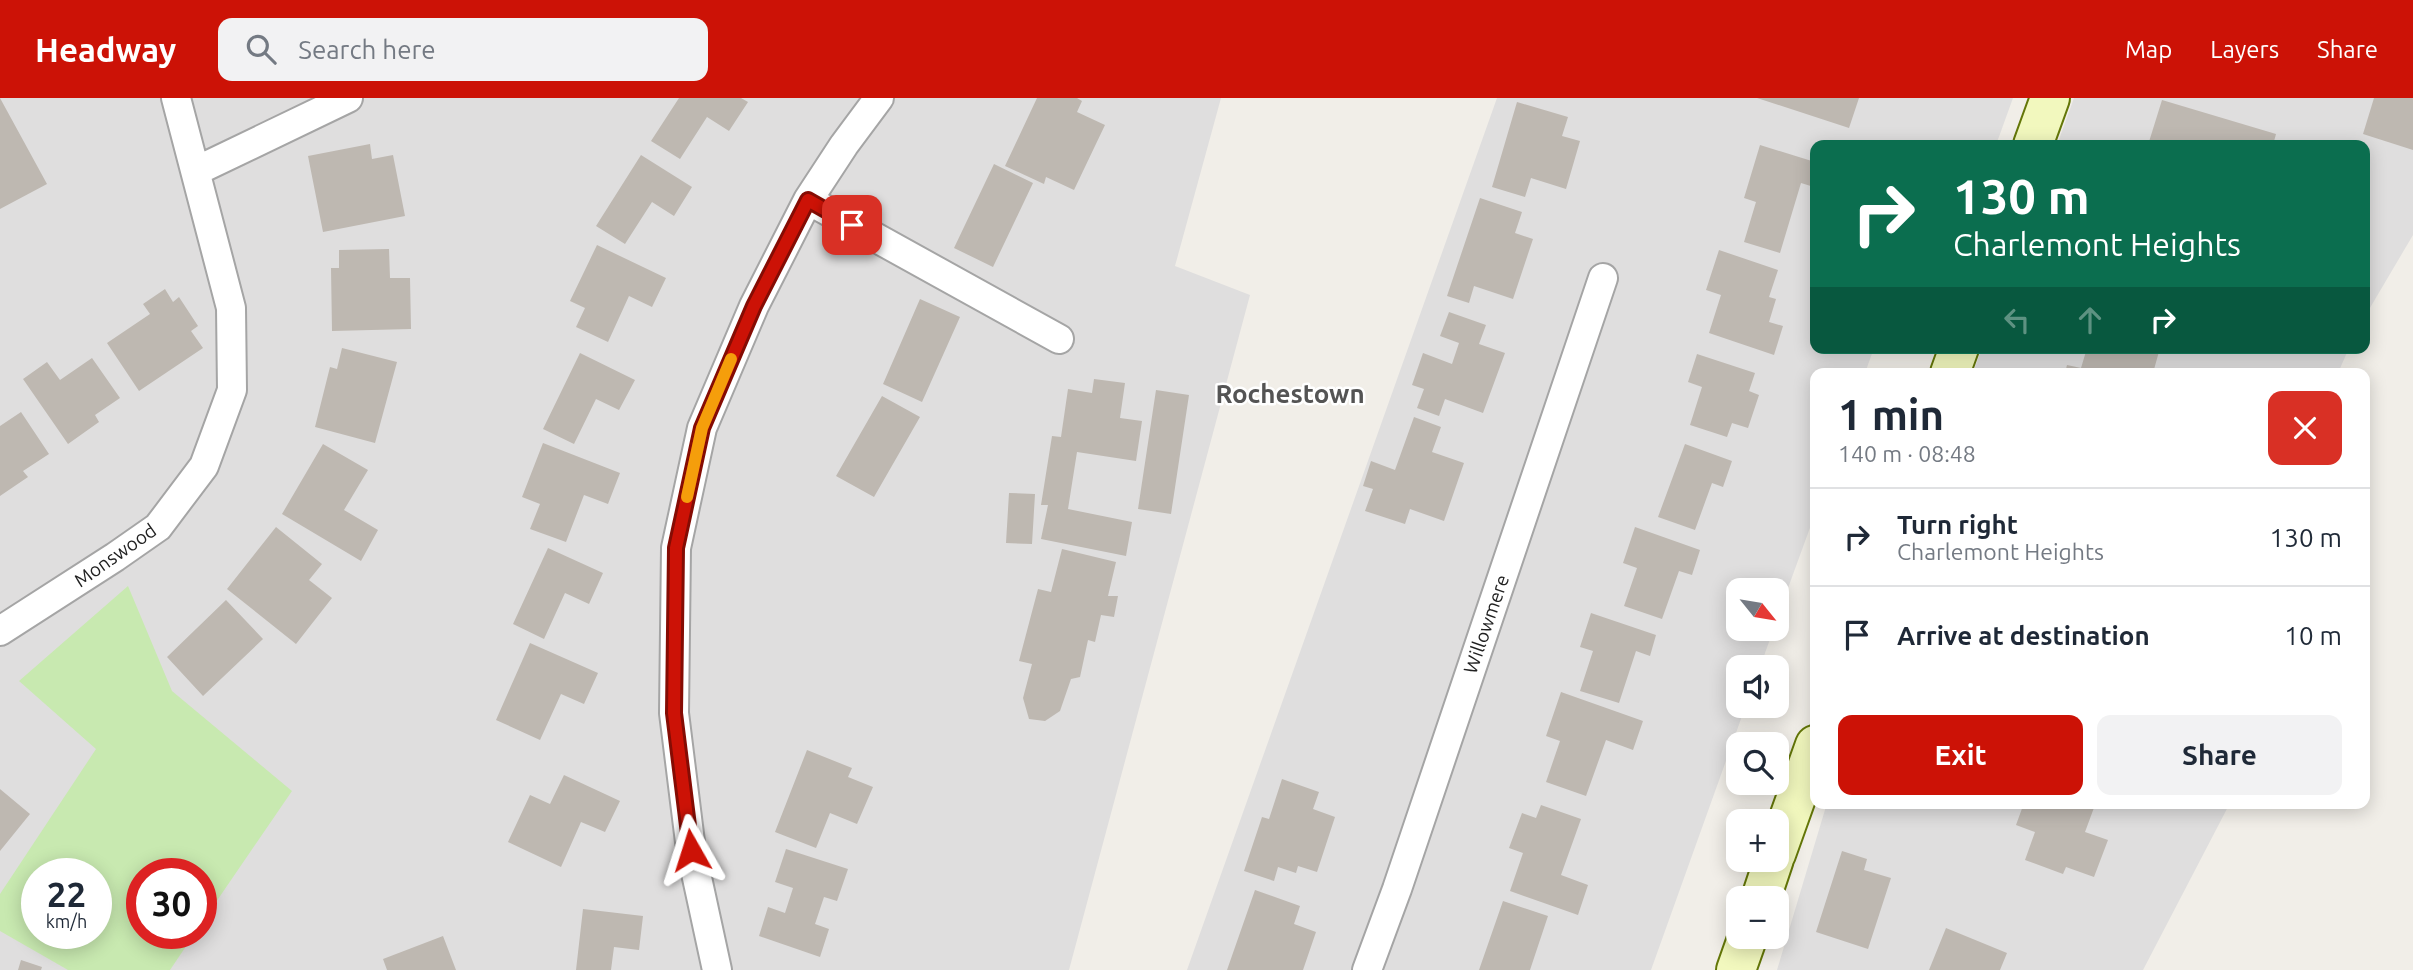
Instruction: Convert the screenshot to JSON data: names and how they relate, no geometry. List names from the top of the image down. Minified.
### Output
{"streets":{"street":["Monswood","Willowmere"]},"districts":["Rochestown"],"north":"bottom right","page":{"header":"Headway","search":"Search here","nav":["Map","Layers","Share"],"turn":["130 m","Charlemont Heights"],"heading":["1 min","140 m · 08:48"],"list":[{"name":"Turn right","note":"Charlemont Heights","value":"130 m"},{"name":"Arrive at destination","value":"10 m"}],"map_buttons":["+","−"],"buttons":["Exit","Share"],"speed":"22 km/h","limit":"30"}}
